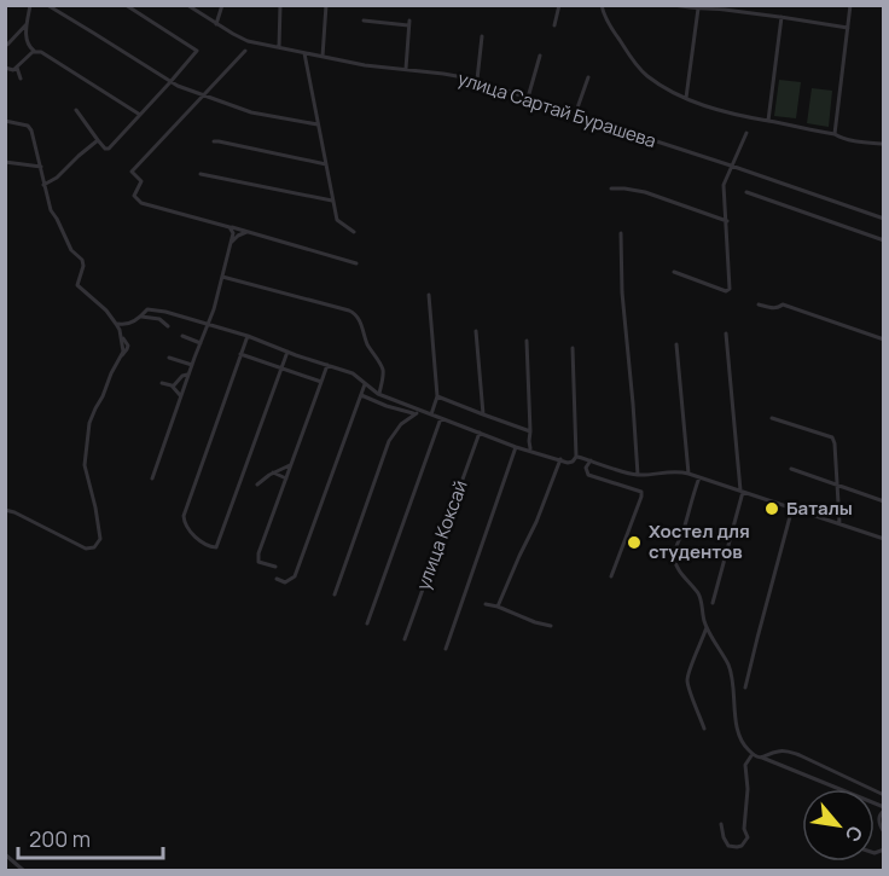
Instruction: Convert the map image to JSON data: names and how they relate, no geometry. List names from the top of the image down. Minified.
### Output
{"streets":{"street":["улица Сартай Бурашева","улица Коксай"]},"places":["Баталы","Хостел для студентов"],"scale_bar":"200 m","north":"bottom right"}
